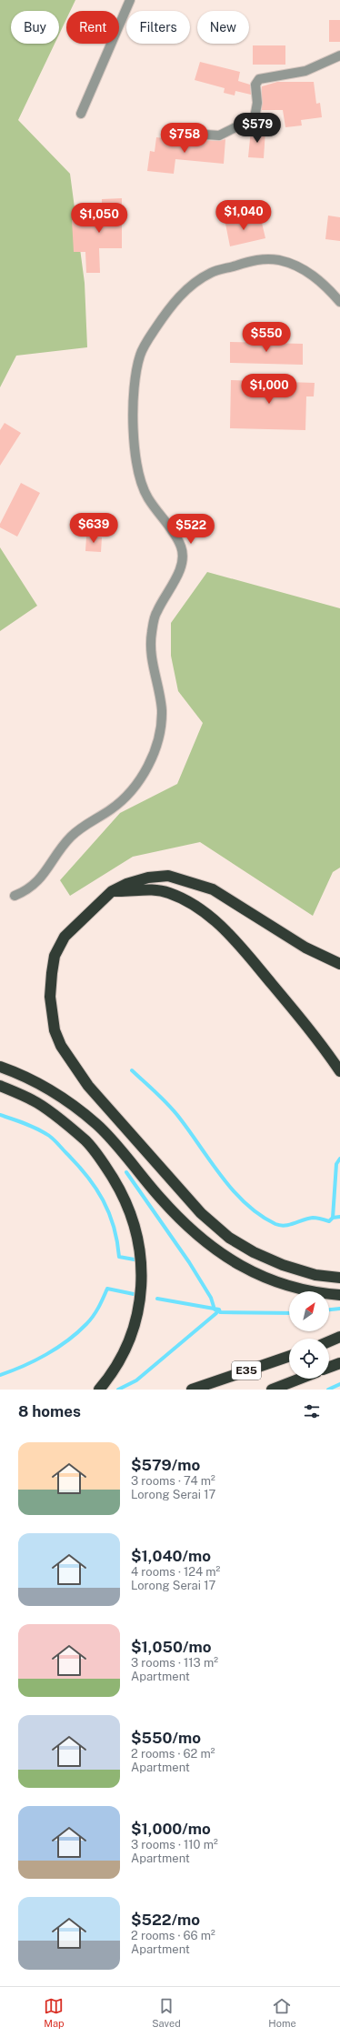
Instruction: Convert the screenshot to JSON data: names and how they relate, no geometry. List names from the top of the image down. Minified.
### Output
{"streets":{"highway":["E35"]},"north":"top right","page":{"chip":["Buy","Rent","Filters","New"],"price":["$579","$758","$1,040","$1,050","$550","$1,000","$639","$522"],"heading":"8 homes","list":[{"name":"$579/mo","note":"3 rooms · 74 m² · Lorong Serai 17"},{"name":"$1,040/mo","note":"4 rooms · 124 m² · Lorong Serai 17"},{"name":"$1,050/mo","note":"3 rooms · 113 m² · Apartment"},{"name":"$550/mo","note":"2 rooms · 62 m² · Apartment"},{"name":"$1,000/mo","note":"3 rooms · 110 m² · Apartment"},{"name":"$522/mo","note":"2 rooms · 66 m² · Apartment"}],"tabs":["Map","Saved","Home"]}}
